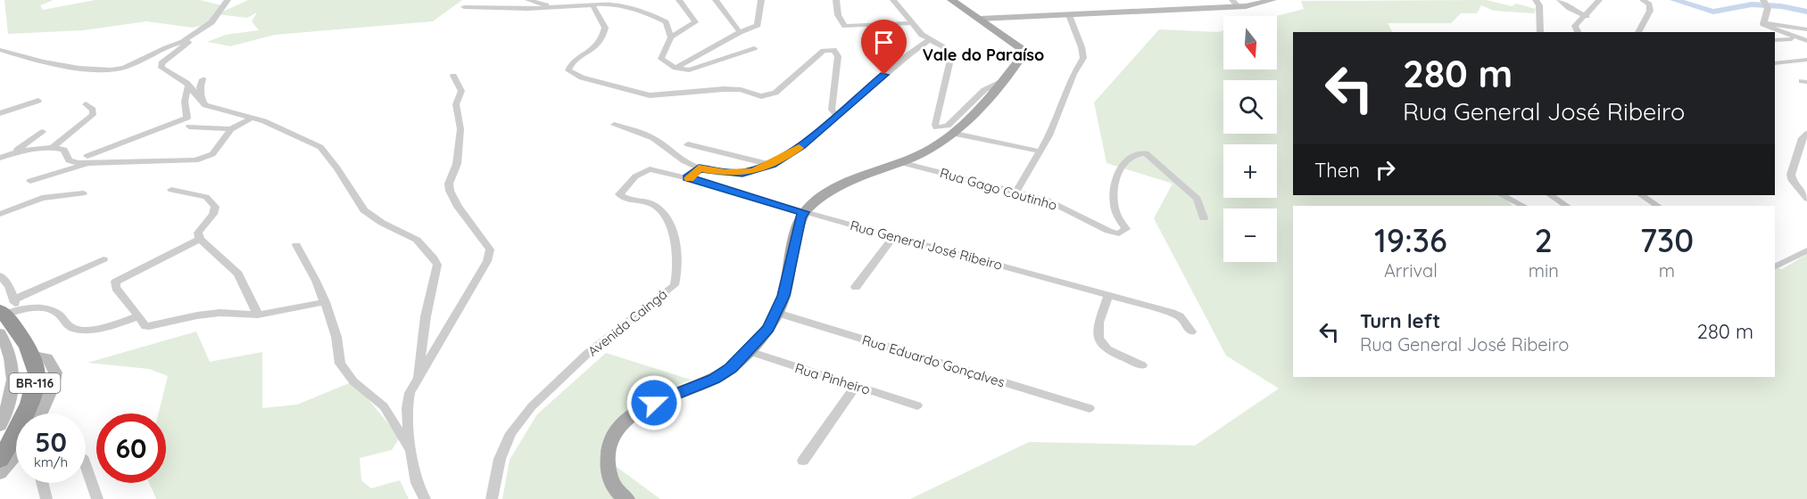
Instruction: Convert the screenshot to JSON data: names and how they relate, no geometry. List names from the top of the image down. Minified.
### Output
{"streets":{"highway":["BR-116"],"street":["Rua Gago Coutinho","Rua General José Ribeiro","Avenida Caingá","Rua Eduardo Gonçalves","Rua Pinheiro"]},"crossings":[["Rua General José Ribeiro","Avenida Caingá"]],"districts":["Vale do Paraíso"],"north":"bottom","page":{"map_buttons":["+","−"],"turn":["280 m","Rua General José Ribeiro"],"then":"Then","eta":["19:36","Arrival","2","min","730","m"],"list":[{"name":"Turn left","note":"Rua General José Ribeiro","value":"280 m"}],"speed":"50 km/h","limit":"60"}}
